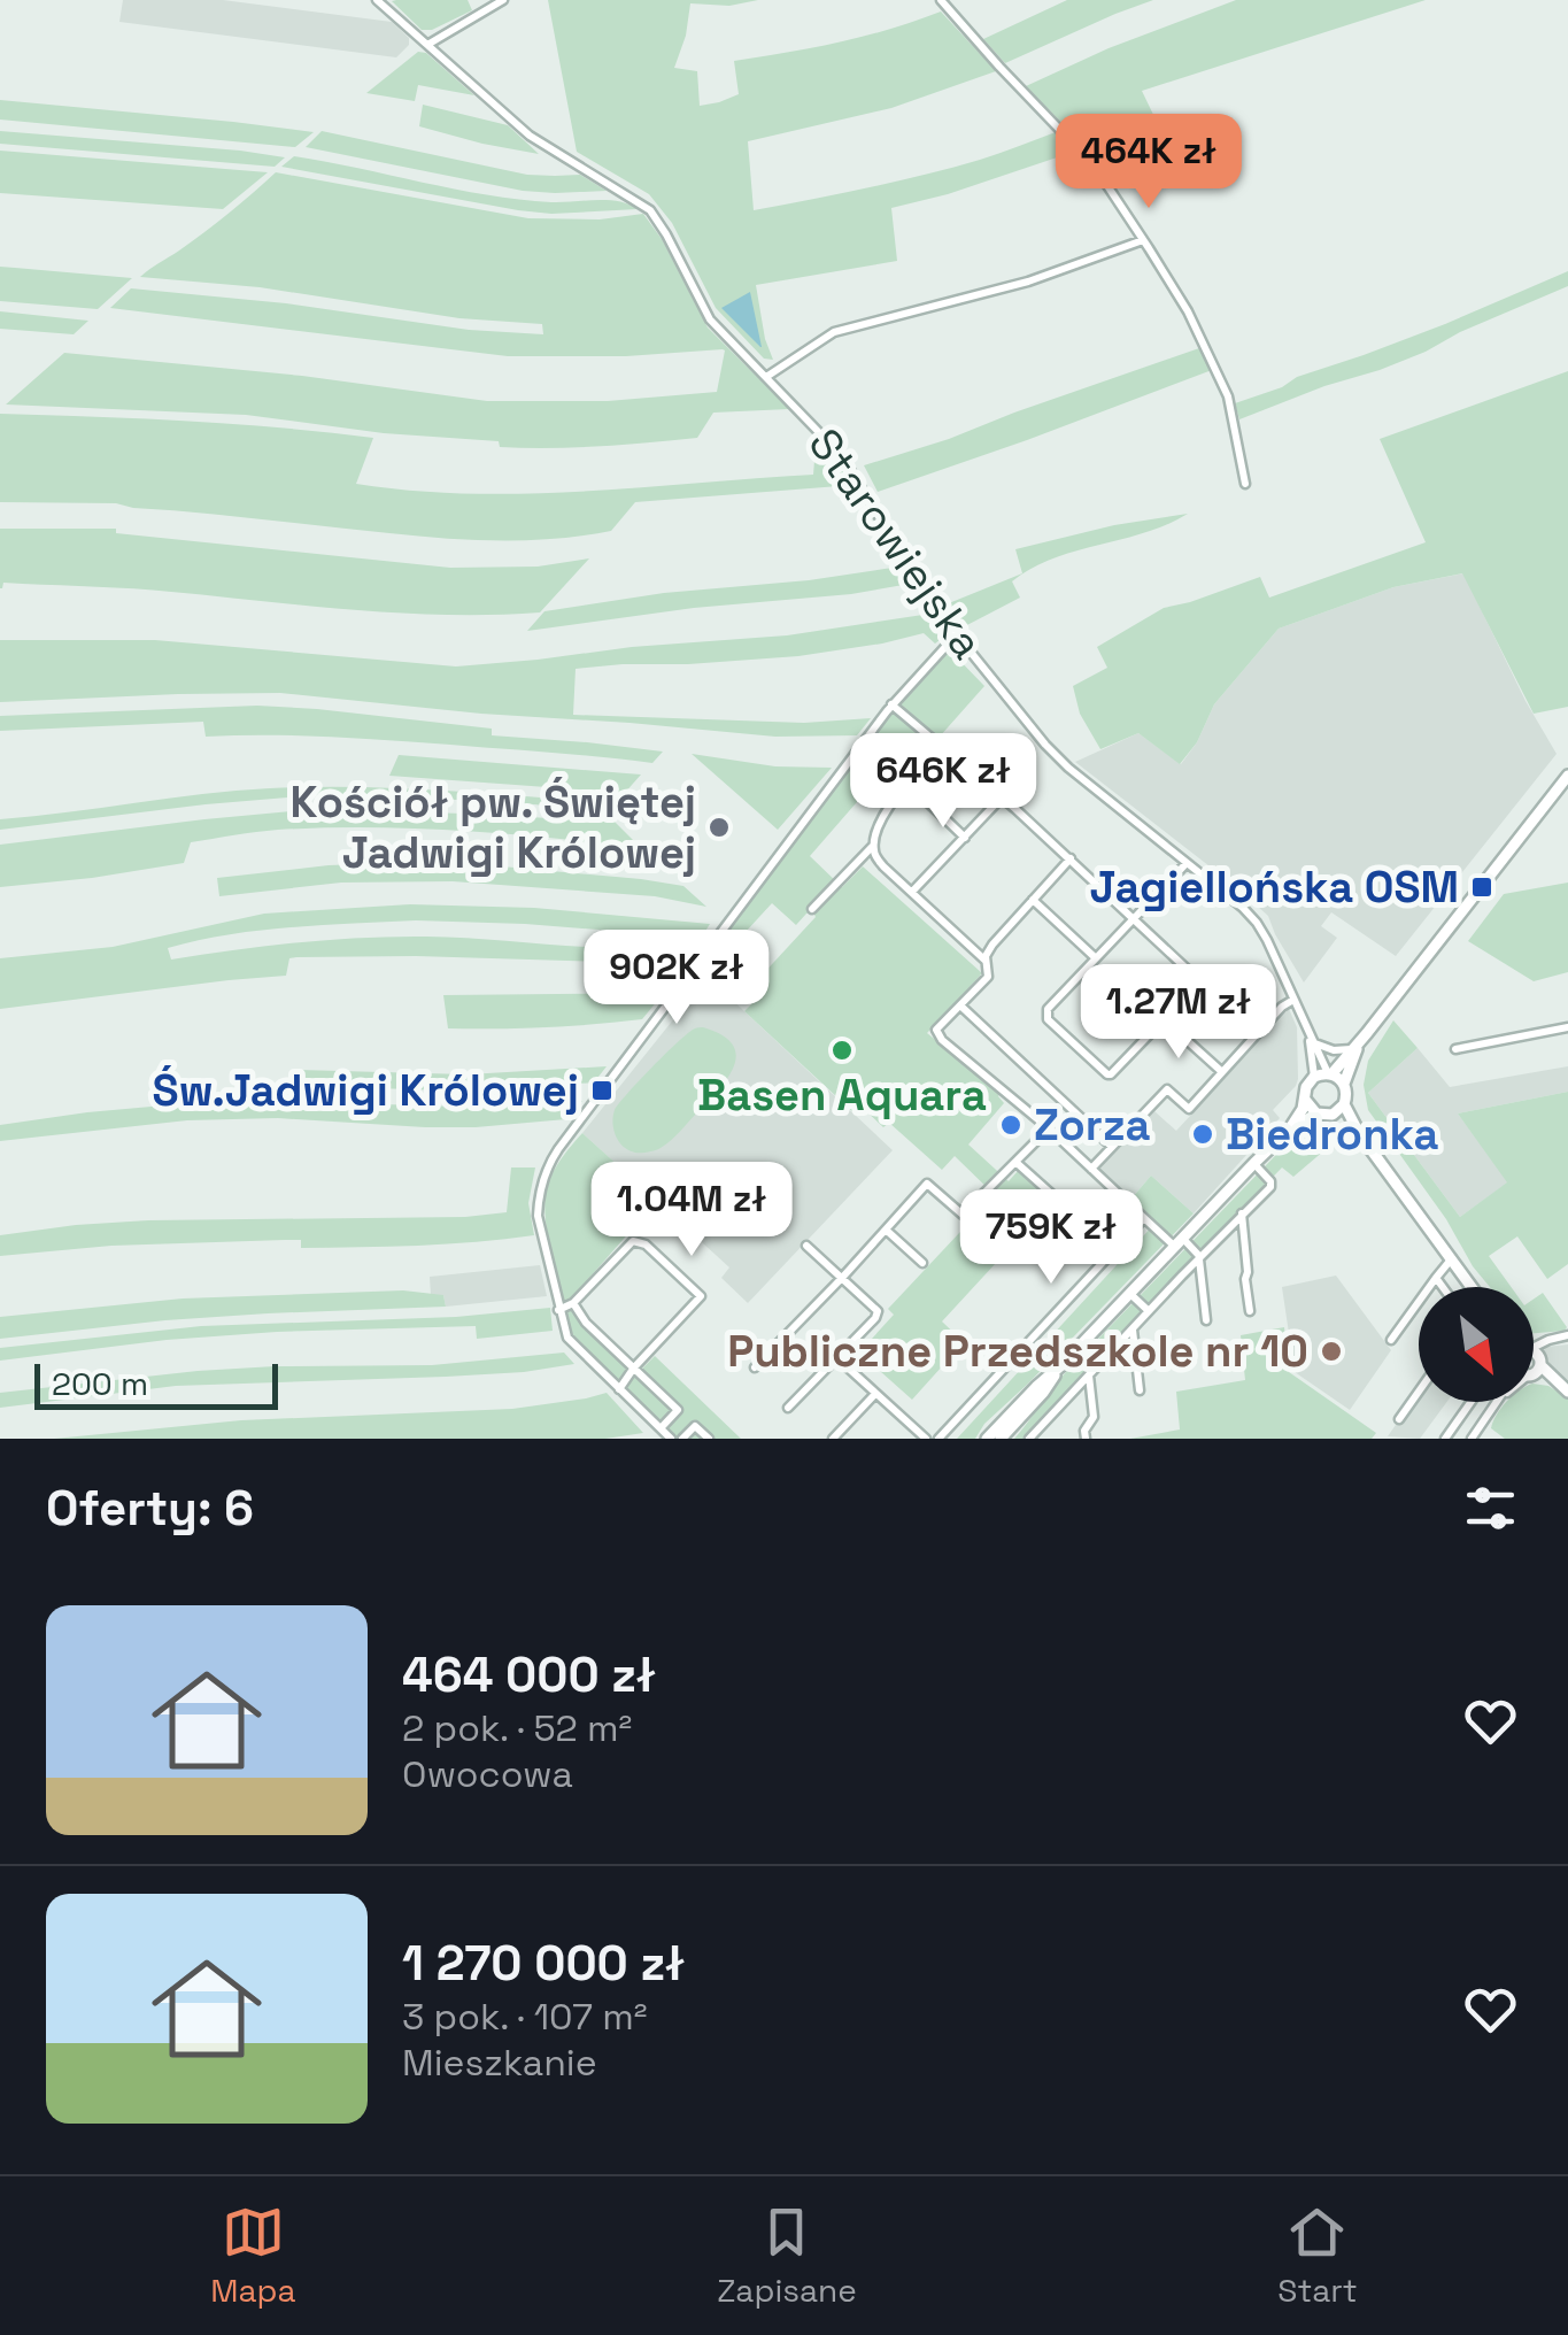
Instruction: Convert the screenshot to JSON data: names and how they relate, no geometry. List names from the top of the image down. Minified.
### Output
{"streets":{"street":["Starowiejska"]},"places":{"other":["Kościół pw. Świętej Jadwigi Królowej","Basen Aquara","Zorza","Biedronka","Publiczne Przedszkole nr 10"],"transit":["Jagiellońska OSM","Św.Jadwigi Królowej"]},"scale_bar":"200 m","north":"bottom right","page":{"price":["464K zł","646K zł","902K zł","1.27M zł","1.04M zł","759K zł"],"scale":"200 m","heading":"Oferty: 6","list":[{"name":"464 000 zł","note":"2 pok. · 52 m² · Owocowa"},{"name":"1 270 000 zł","note":"3 pok. · 107 m² · Mieszkanie"}],"tabs":["Mapa","Zapisane","Start"]}}
